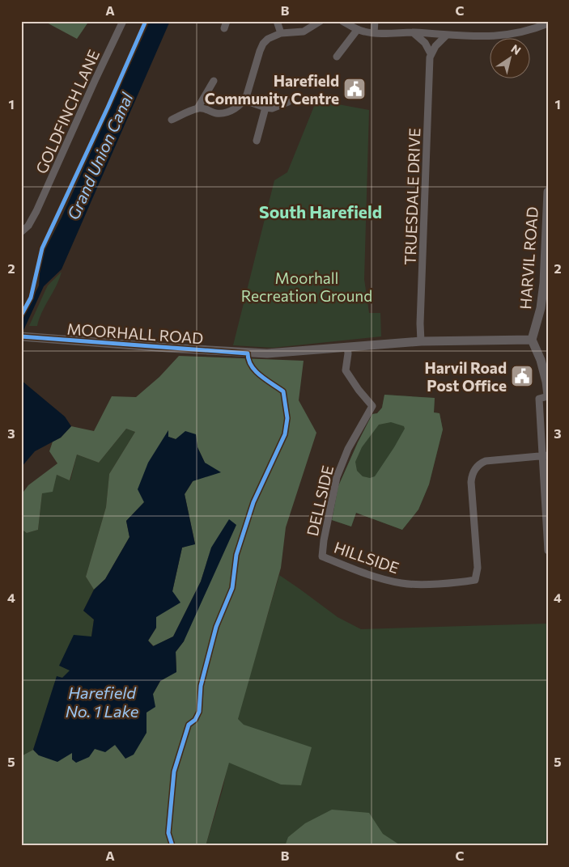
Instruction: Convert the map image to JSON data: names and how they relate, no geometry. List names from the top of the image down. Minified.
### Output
{"streets":{"street":["GOLDFINCH LANE","TRUESDALE DRIVE","HARVIL ROAD","MOORHALL ROAD","DELLSIDE","HILLSIDE"]},"crossings":[["TRUESDALE DRIVE","MOORHALL ROAD"],["HARVIL ROAD","MOORHALL ROAD"],["MOORHALL ROAD","DELLSIDE"],["DELLSIDE","HILLSIDE"]],"districts":["South Harefield"],"water":["Grand Union Canal","Harefield No. 1 Lake"],"parks":["Moorhall Recreation Ground"],"places":{"public building":["Harefield Community Centre","Harvil Road Post Office"]},"north":"top right","grid":{"columns":["A","B","C"],"rows":["1","2","3","4","5"]}}
